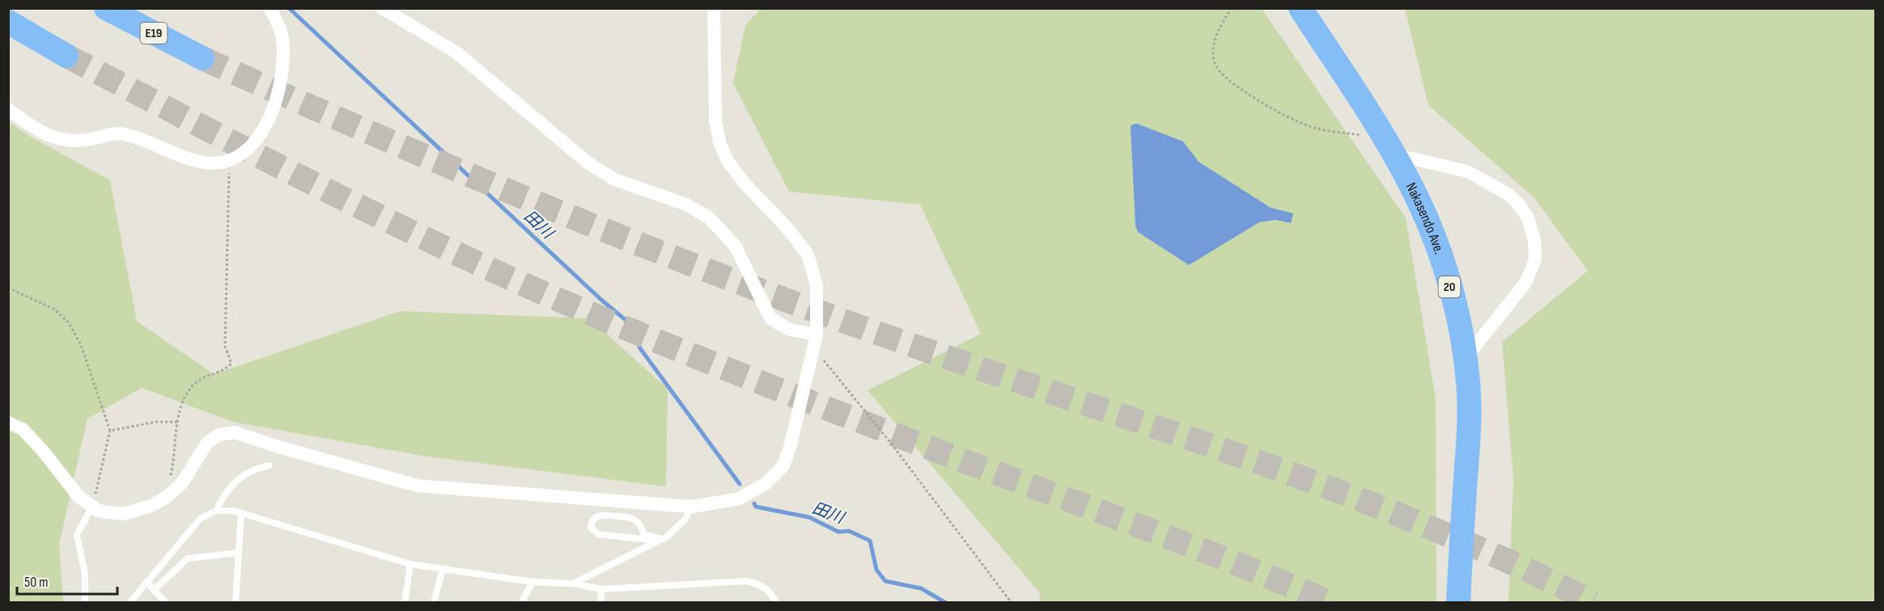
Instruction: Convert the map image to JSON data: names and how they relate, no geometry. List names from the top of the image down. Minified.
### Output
{"streets":{"highway":["E19","Nakasendo Ave.","20"]},"water":["田川"],"scale_bar":"50 m"}
